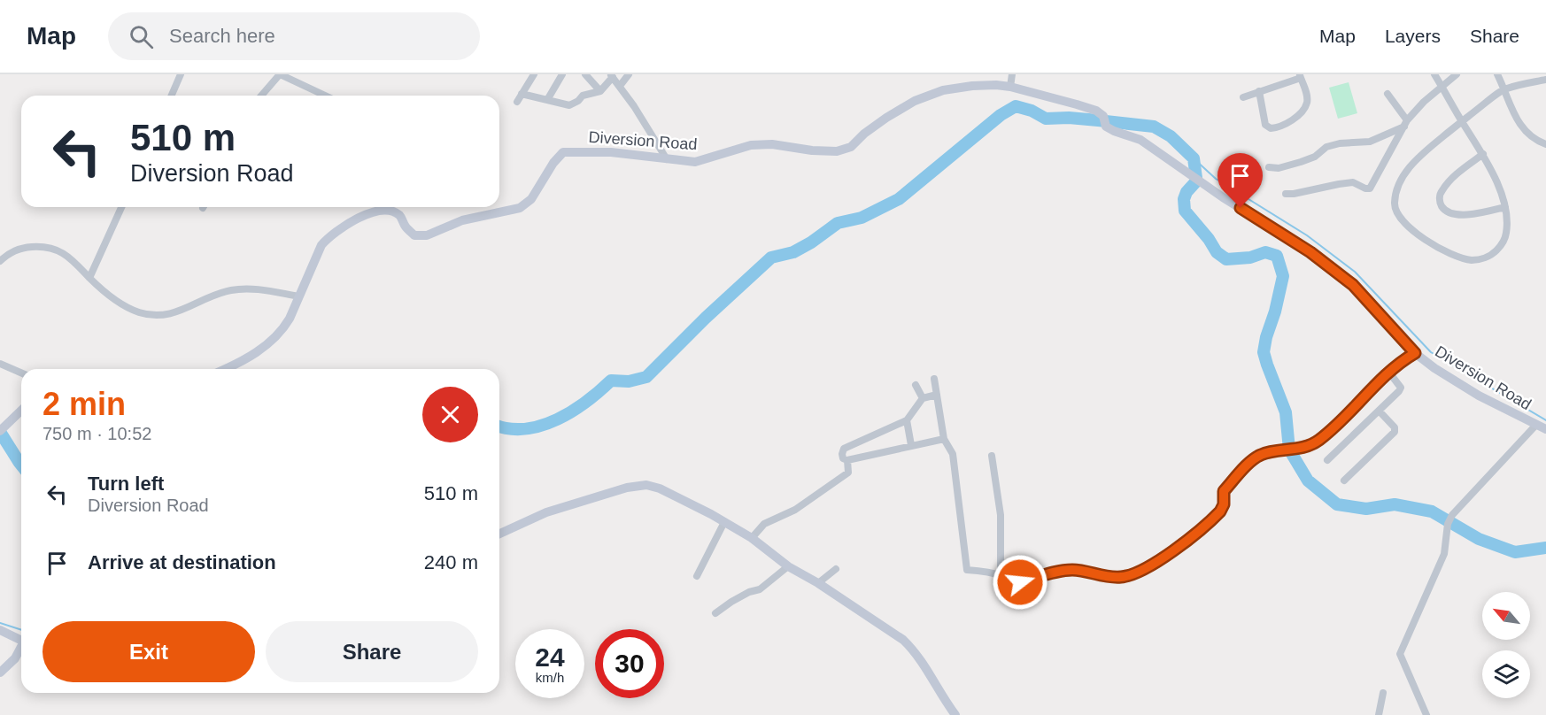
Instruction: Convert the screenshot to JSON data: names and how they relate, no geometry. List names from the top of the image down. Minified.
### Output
{"streets":{"street":["Diversion Road"]},"north":"top left","page":{"header":"Map","search":"Search here","nav":["Map","Layers","Share"],"turn":["510 m","Diversion Road"],"heading":["2 min","750 m · 10:52"],"list":[{"name":"Turn left","note":"Diversion Road","value":"510 m"},{"name":"Arrive at destination","value":"240 m"}],"buttons":["Exit","Share"],"speed":"24 km/h","limit":"30"}}
